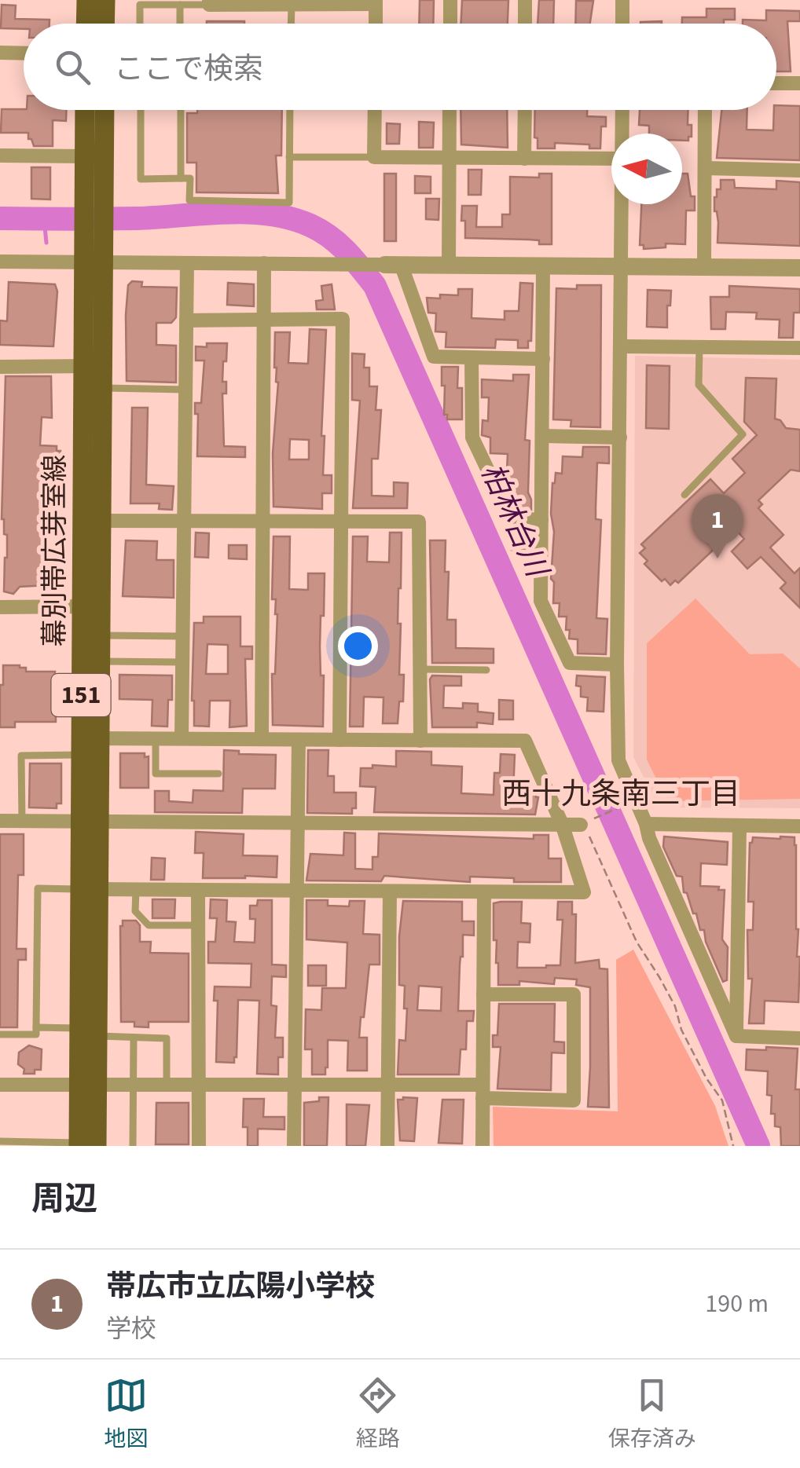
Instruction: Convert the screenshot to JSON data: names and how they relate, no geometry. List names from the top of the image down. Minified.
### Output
{"streets":{"main road":["幕別帯広芽室線","151"]},"districts":["西十九条南三丁目"],"water":["柏林台川"],"north":"left","page":{"search":"ここで検索","pins":"1","heading":"周辺","list":[{"mark":"1","name":"帯広市立広陽小学校","note":"学校","value":"190 m"}],"nav":["地図","経路","保存済み"]}}
